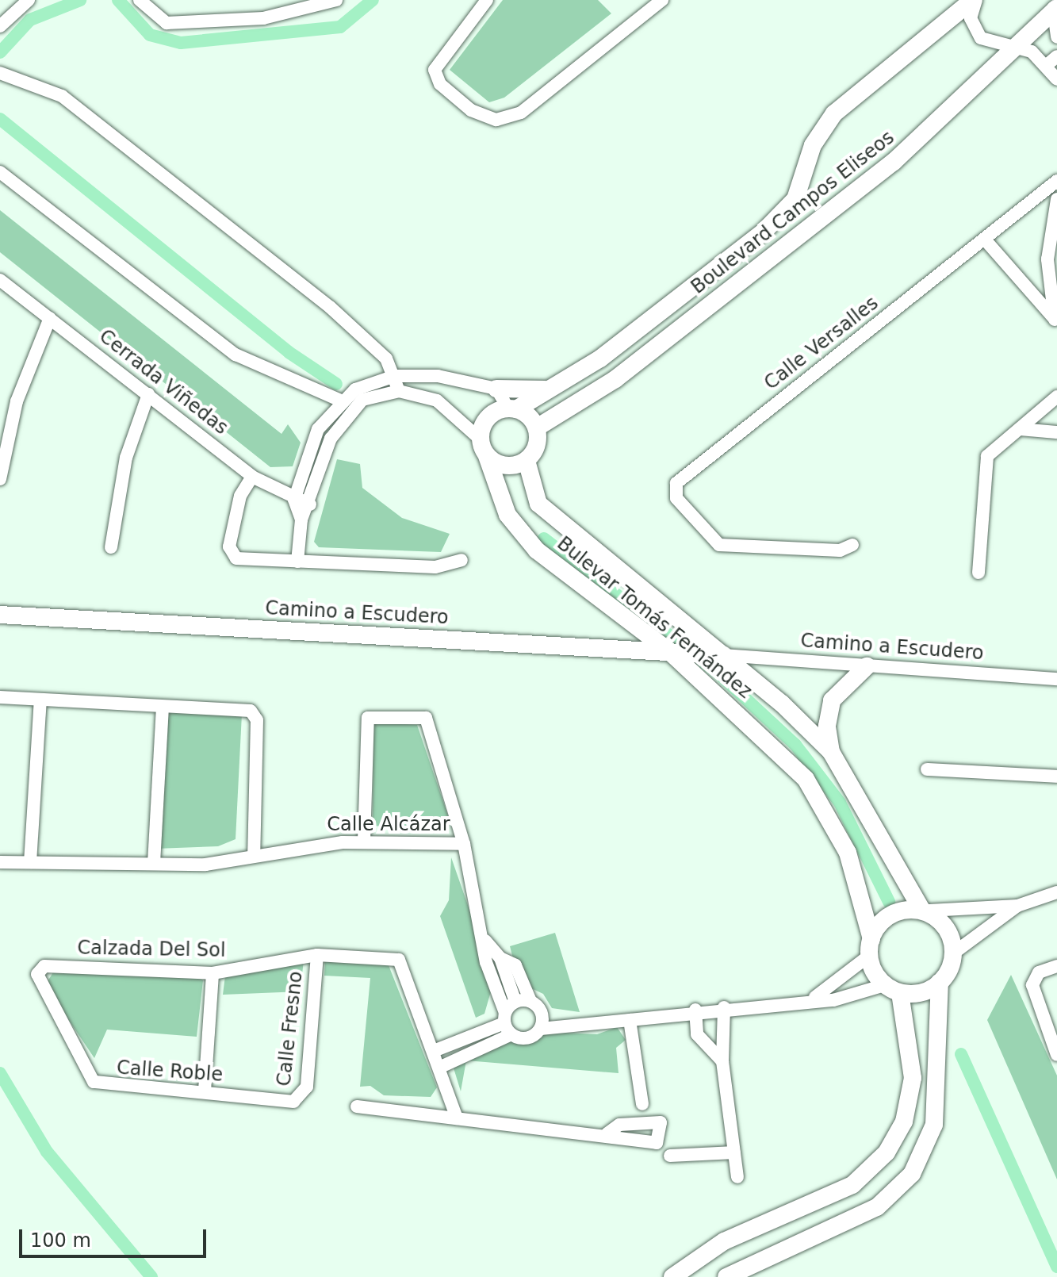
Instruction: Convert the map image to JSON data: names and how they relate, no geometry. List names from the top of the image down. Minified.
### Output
{"streets":{"main road":["Boulevard Campos Eliseos","Camino a Escudero","Bulevar Tomás Fernández"],"street":["Calle Versalles","Cerrada Viñedas","Calle Alcázar","Calzada Del Sol","Calle Fresno","Calle Roble"]},"crossings":[["Boulevard Campos Eliseos","Bulevar Tomás Fernández"],["Camino a Escudero","Bulevar Tomás Fernández"],["Calzada Del Sol","Calle Fresno"],["Calzada Del Sol","Calle Roble"],["Calle Fresno","Calle Roble"]],"scale_bar":"100 m"}
